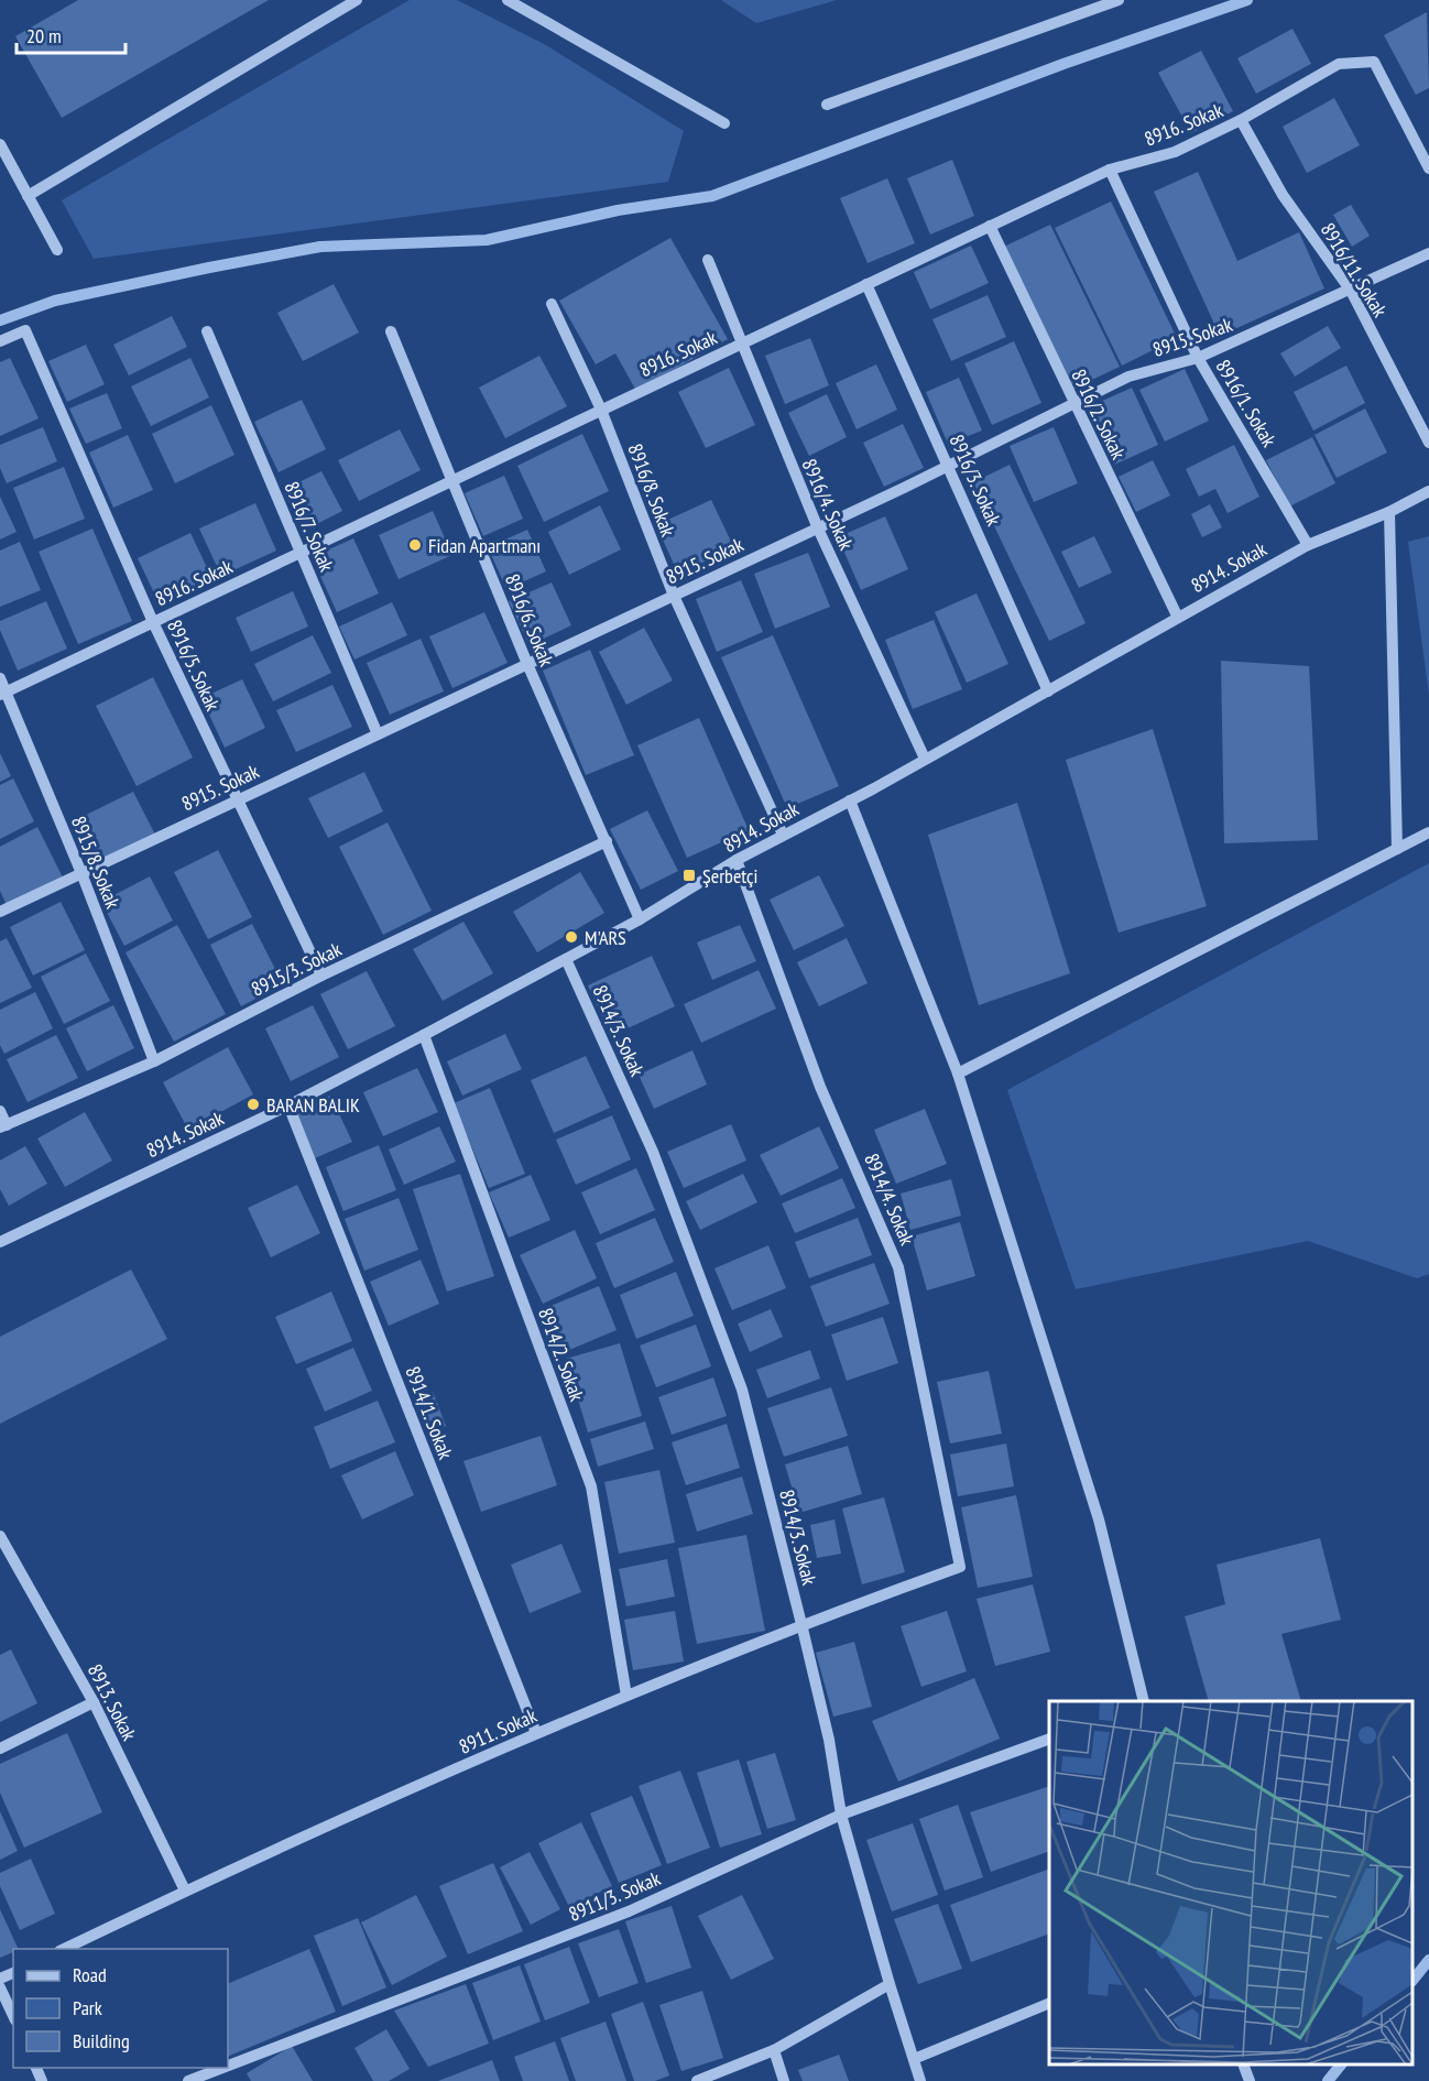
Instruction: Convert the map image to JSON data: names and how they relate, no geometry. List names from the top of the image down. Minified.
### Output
{"streets":{"street":["8916. Sokak","8916/11. Sokak","8915. Sokak","8916/1. Sokak","8916/2. Sokak","8916/3. Sokak","8916/8. Sokak","8916/4. Sokak","8916/7. Sokak","8914. Sokak","8916/6. Sokak","8916/5. Sokak","8915/8. Sokak","8915/3. Sokak","8914/3. Sokak","8914/4. Sokak","8914/2. Sokak","8914/1. Sokak","8913. Sokak","8911. Sokak","8911/3. Sokak"]},"crossings":[["8916. Sokak","8916/11. Sokak"],["8916. Sokak","8916/1. Sokak"],["8916. Sokak","8916/2. Sokak"],["8916. Sokak","8916/3. Sokak"],["8916. Sokak","8916/8. Sokak"],["8916. Sokak","8916/4. Sokak"],["8916. Sokak","8916/7. Sokak"],["8916. Sokak","8916/6. Sokak"],["8916. Sokak","8916/5. Sokak"],["8916. Sokak","8915/8. Sokak"],["8916/11. Sokak","8915. Sokak"],["8915. Sokak","8916/1. Sokak"],["8915. Sokak","8916/2. Sokak"],["8915. Sokak","8916/3. Sokak"],["8915. Sokak","8916/8. Sokak"],["8915. Sokak","8916/4. Sokak"],["8915. Sokak","8916/7. Sokak"],["8915. Sokak","8916/6. Sokak"],["8915. Sokak","8916/5. Sokak"],["8915. Sokak","8915/8. Sokak"],["8916/1. Sokak","8914. Sokak"],["8916/2. Sokak","8914. Sokak"],["8916/3. Sokak","8914. Sokak"],["8916/8. Sokak","8914. Sokak"],["8916/4. Sokak","8914. Sokak"],["8914. Sokak","8916/6. Sokak"],["8914. Sokak","8914/3. Sokak"],["8914. Sokak","8914/4. Sokak"],["8914. Sokak","8914/2. Sokak"],["8914. Sokak","8914/1. Sokak"],["8916/6. Sokak","8915/3. Sokak"],["8916/5. Sokak","8915/3. Sokak"],["8915/8. Sokak","8915/3. Sokak"],["8914/3. Sokak","8911. Sokak"],["8914/3. Sokak","8911/3. Sokak"],["8914/4. Sokak","8911. Sokak"],["8914/2. Sokak","8911. Sokak"],["8914/1. Sokak","8911. Sokak"],["8913. Sokak","8911. Sokak"]],"places":{"other":["Fidan Apartmanı","M'ARS","BARAN BALIK"],"transit":["Şerbetçi"]},"legend":["Road","Park","Building"],"scale_bar":"20 m"}
